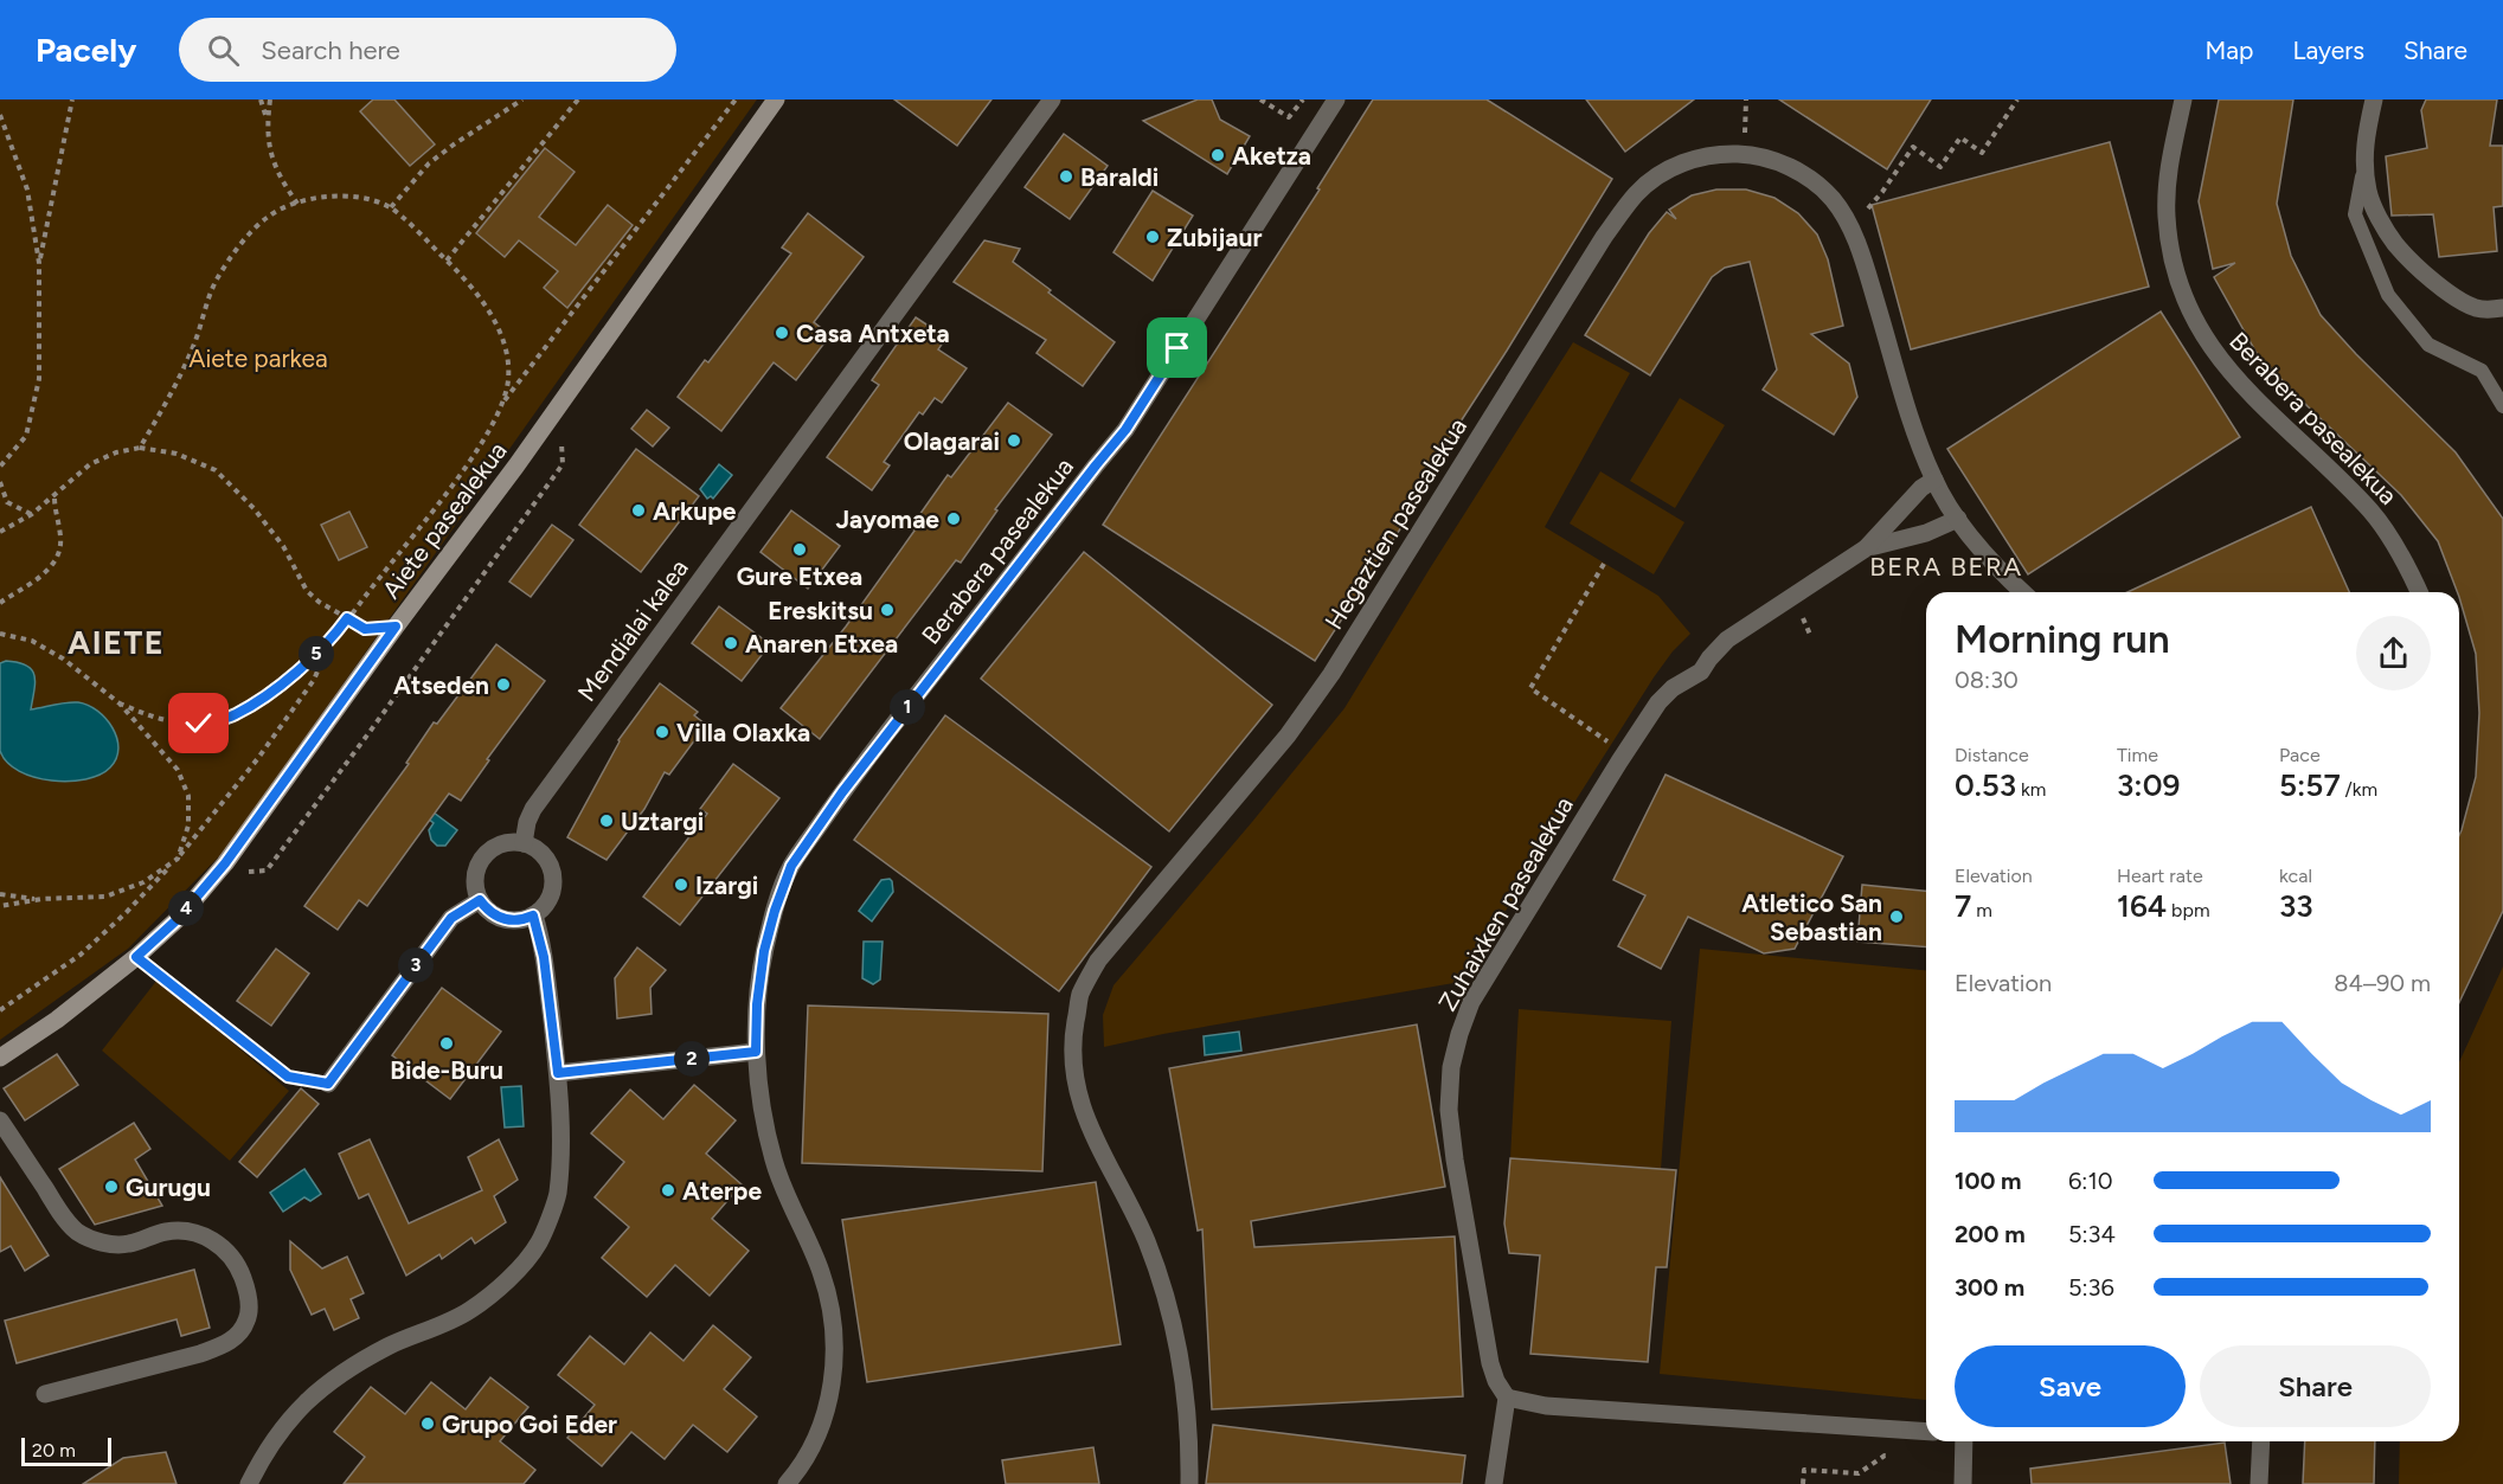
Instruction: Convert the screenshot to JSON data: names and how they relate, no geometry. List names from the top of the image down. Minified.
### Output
{"streets":{"street":["Berabera pasealekua","Aiete pasealekua","Hegaztien pasealekua","Mendialai kalea","Zuhaixken pasealekua"]},"crossings":[["Hegaztien pasealekua","Zuhaixken pasealekua"]],"districts":["BERA BERA","AIETE"],"parks":["Aiete parkea"],"places":["Aketza","Baraldi","Zubijaur","Casa Antxeta","Olagarai","Arkupe","Jayomae","Gure Etxea","Ereskitsu","Anaren Etxea","Atseden","Villa Olaxka","Uztargi","Izargi","Atletico San Sebastian","Bide-Buru","Gurugu","Aterpe","Grupo Goi Eder"],"scale_bar":"20 m","page":{"header":"Pacely","search":"Search here","nav":["Map","Layers","Share"],"heading":["Morning run","08:30"],"pins":["5","1","4","3","2"],"stats":[["Distance","0.53 km"],["Time","3:09"],["Pace","5:57 /km"],["Elevation","7 m"],["Heart rate","164 bpm"],["kcal","33"]],"chart":["Elevation","84–90 m"],"list":[{"name":"100 m","note":"6:10"},{"name":"200 m","note":"5:34"},{"name":"300 m","note":"5:36"}],"buttons":["Save","Share"],"scale":"20 m"}}
